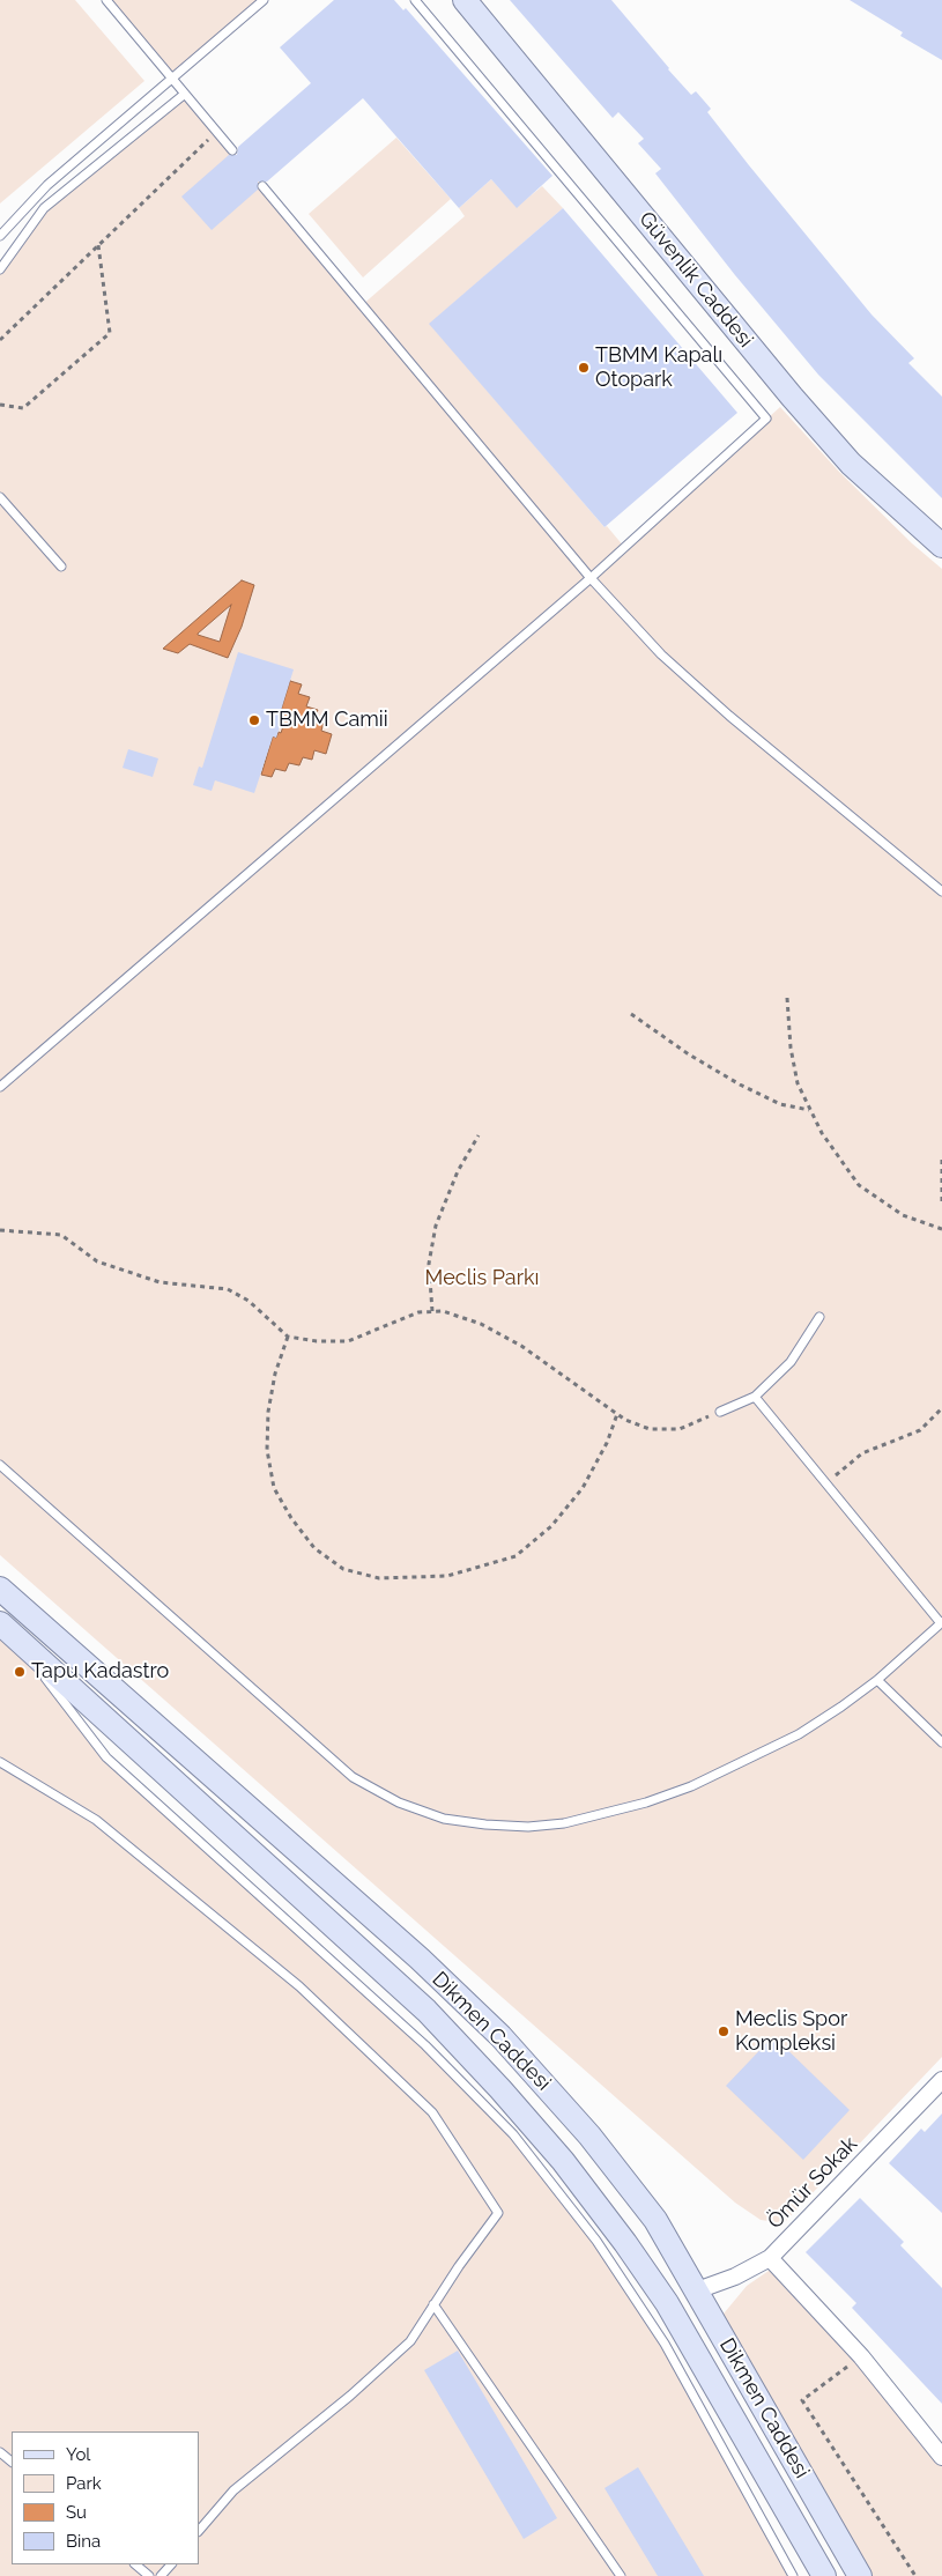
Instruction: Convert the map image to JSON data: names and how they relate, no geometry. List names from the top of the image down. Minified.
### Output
{"streets":{"main road":["Güvenlik Caddesi","Dikmen Caddesi"],"street":["Ömür Sokak"]},"crossings":[["Dikmen Caddesi","Ömür Sokak"]],"parks":["Meclis Parkı"],"places":["TBMM Kapalı Otopark","TBMM Camii","Tapu Kadastro","Meclis Spor Kompleksi"],"legend":["Yol","Park","Su","Bina"]}
